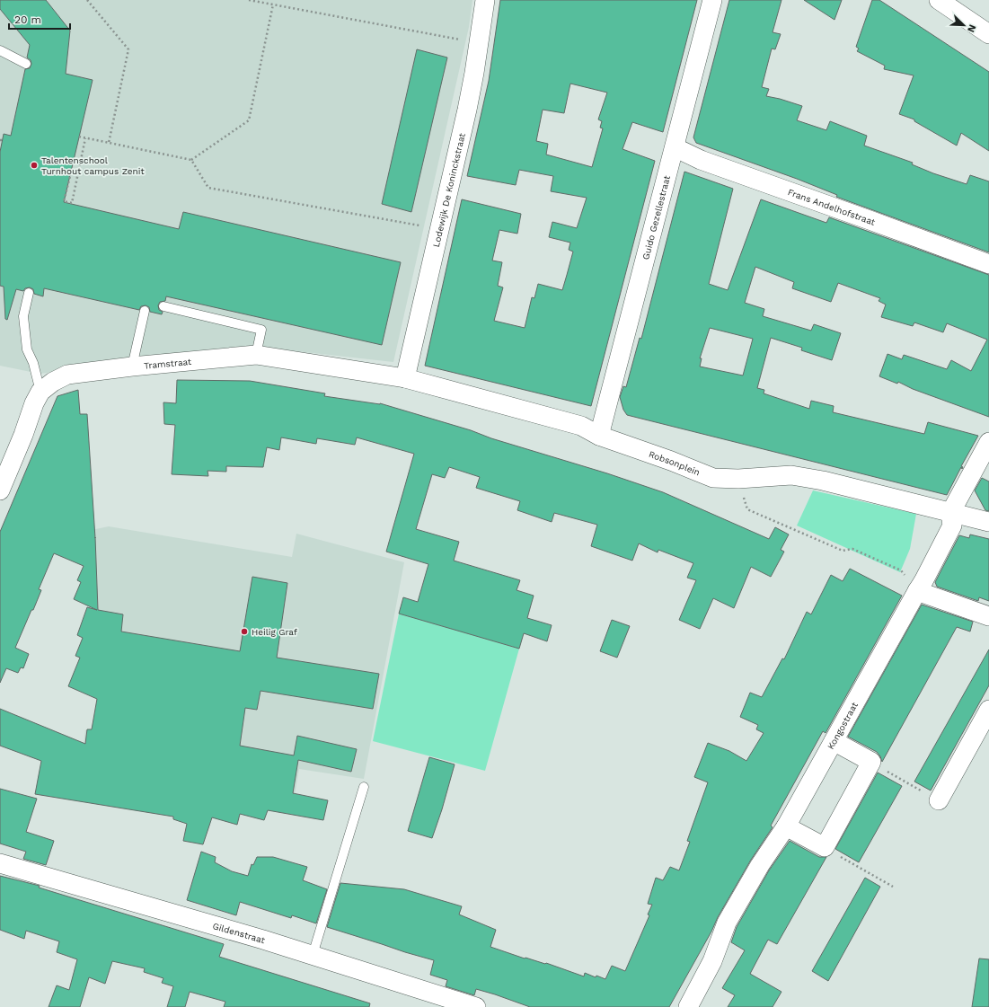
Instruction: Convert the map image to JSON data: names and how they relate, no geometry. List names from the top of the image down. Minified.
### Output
{"streets":{"street":["Lodewijk De Koninckstraat","Frans Andelhofstraat","Guido Gezellestraat","Tramstraat","Robsonplein","Kongostraat","Gildenstraat"]},"crossings":[["Lodewijk De Koninckstraat","Tramstraat"],["Lodewijk De Koninckstraat","Robsonplein"],["Frans Andelhofstraat","Guido Gezellestraat"],["Guido Gezellestraat","Robsonplein"],["Tramstraat","Robsonplein"],["Robsonplein","Kongostraat"]],"places":["Talentenschool Turnhout campus Zenit","Heilig Graf"],"scale_bar":"20 m","north":"bottom right"}
